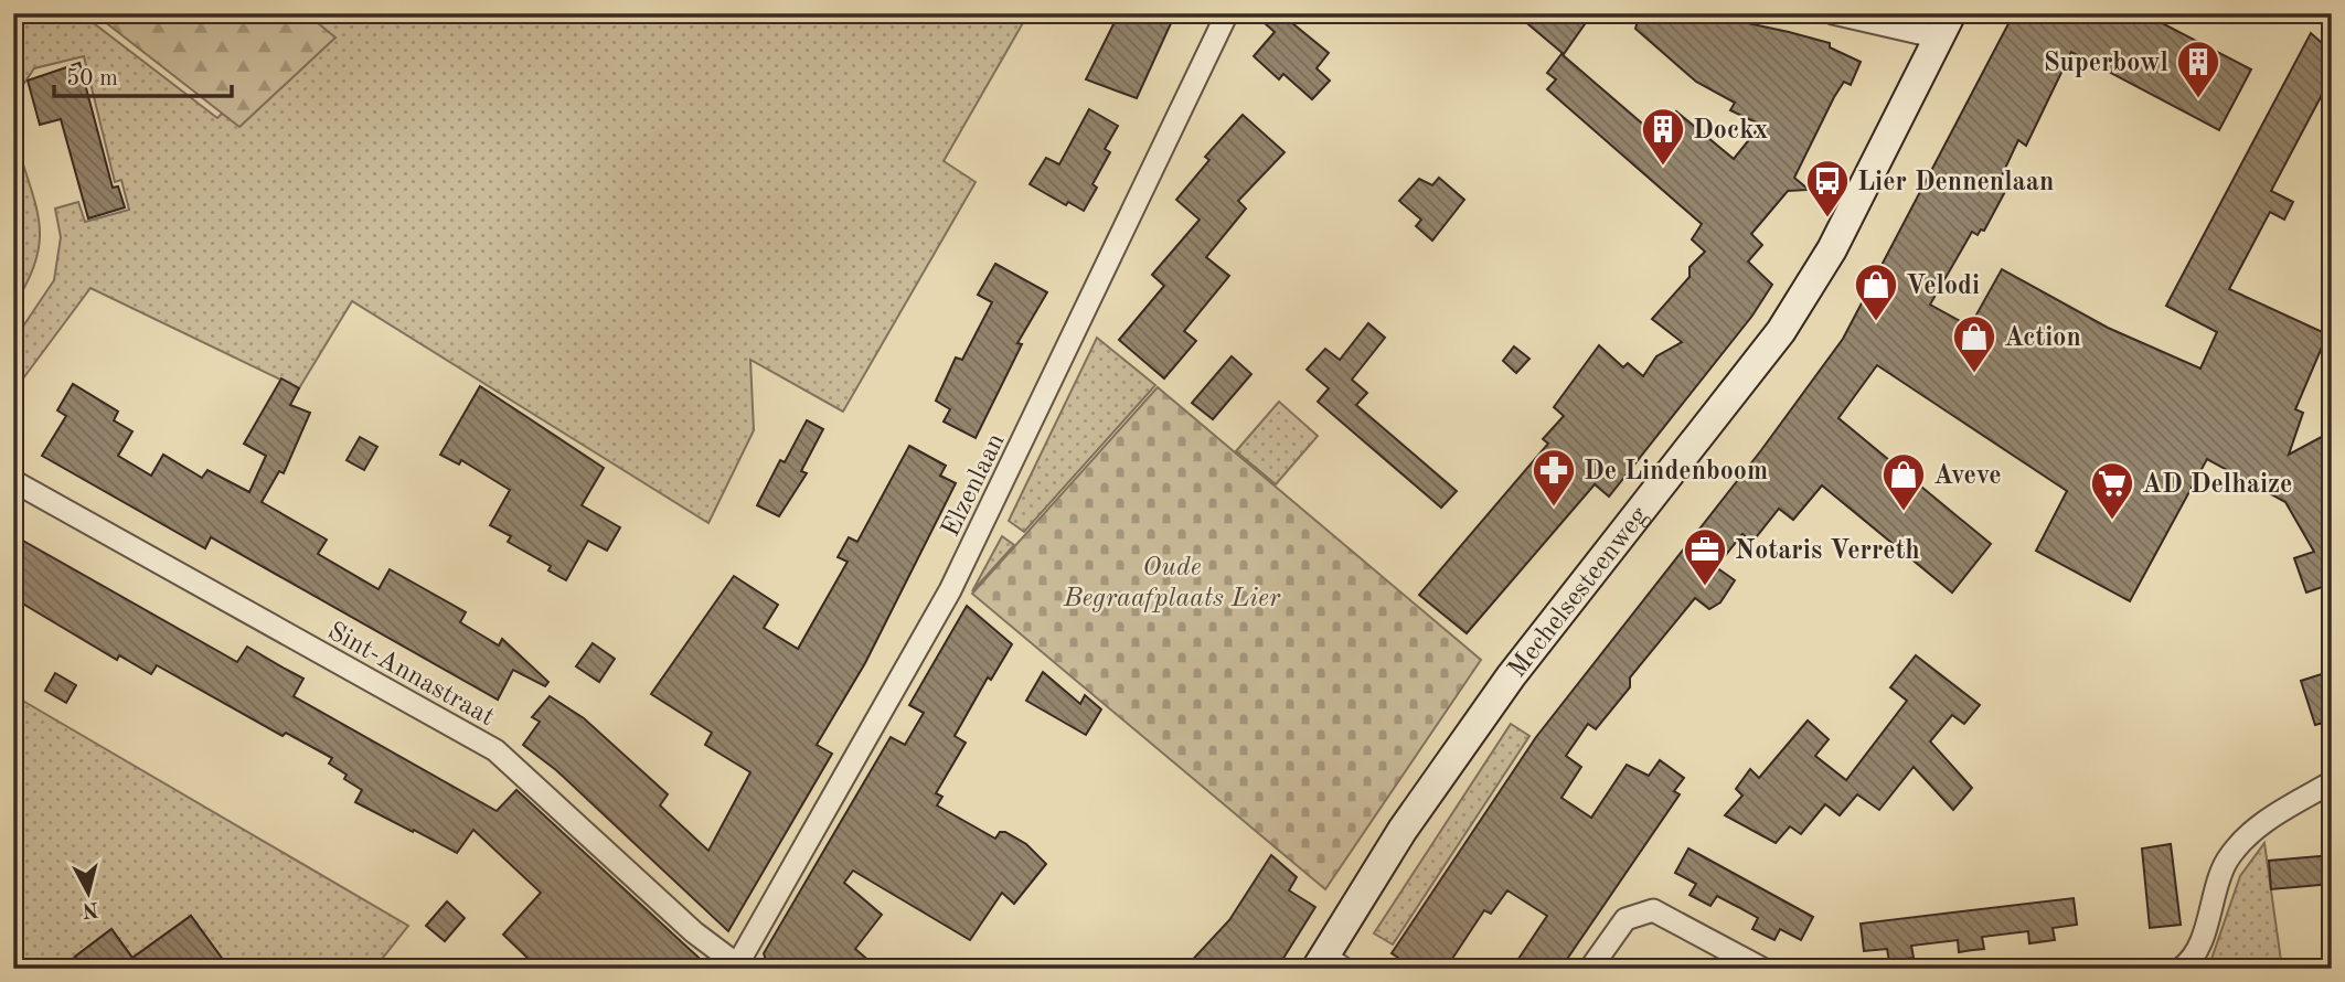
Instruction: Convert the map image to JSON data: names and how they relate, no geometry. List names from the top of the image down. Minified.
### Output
{"streets":{"street":["Elzenlaan","Mechelsesteenweg","Sint-Annastraat"]},"crossings":[["Elzenlaan","Sint-Annastraat"]],"parks":["Oude Begraafplaats Lier"],"places":{"building":["Superbowl","Dockx"],"bus stop":["Lier Dennenlaan"],"shop":["Velodi","Action","Aveve"],"pharmacy":["De Lindenboom"],"supermarket":["AD Delhaize"],"office":["Notaris Verreth"]},"scale_bar":"50 m","north":"bottom"}
